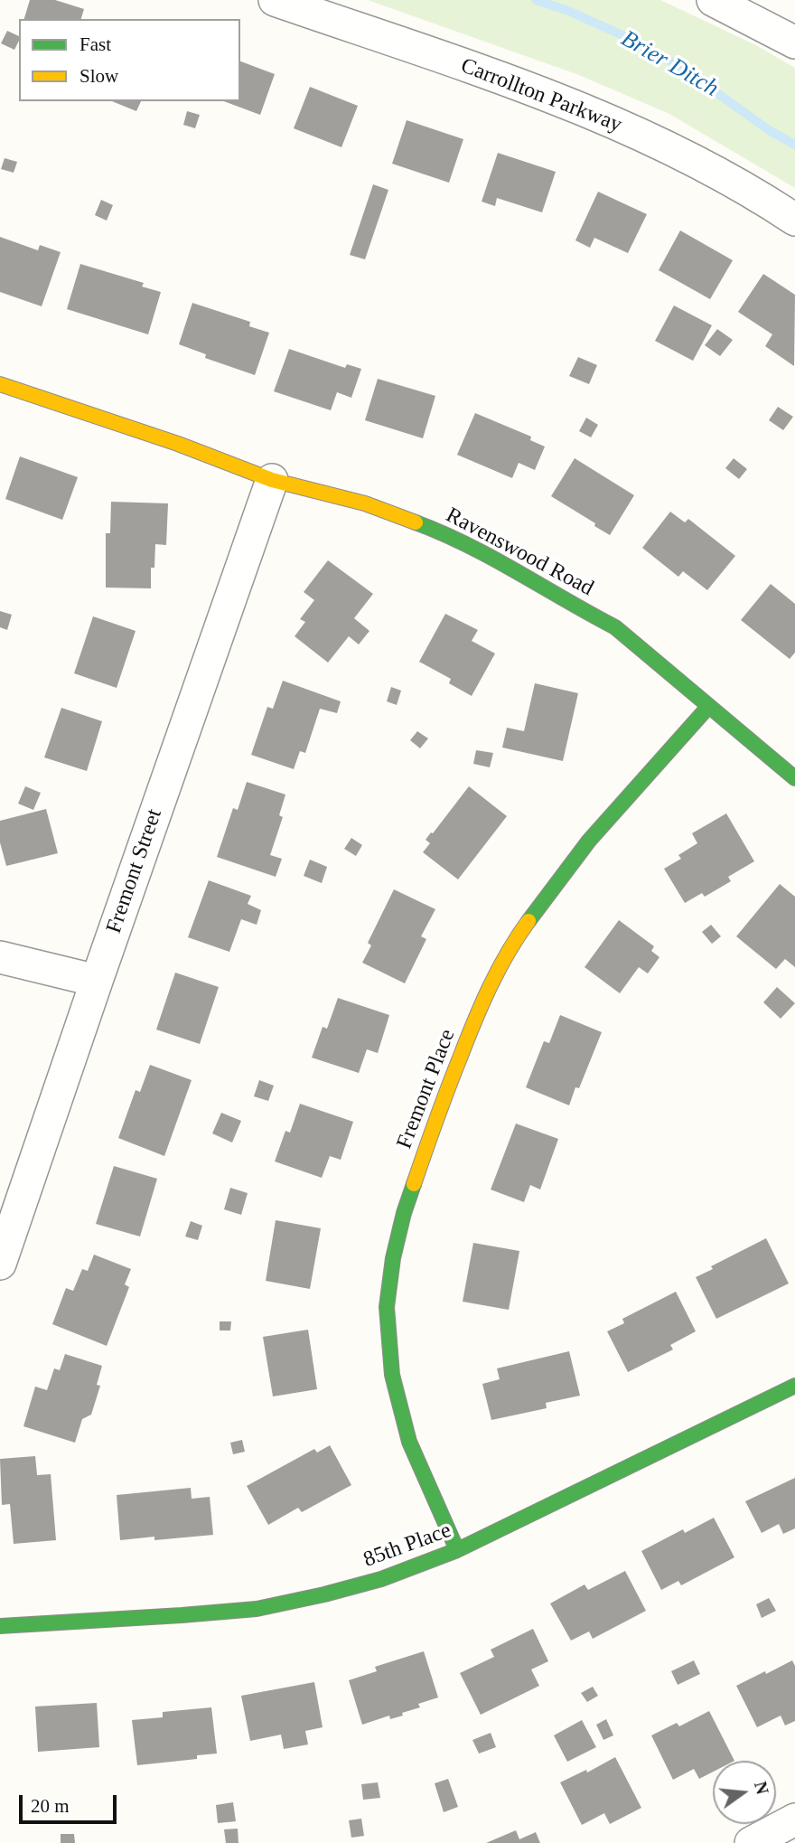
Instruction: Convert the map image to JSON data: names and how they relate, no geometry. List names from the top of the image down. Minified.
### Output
{"streets":{"street":["Carrollton Parkway","Ravenswood Road","Fremont Street","Fremont Place","85th Place"]},"crossings":[["Ravenswood Road","Fremont Street"],["Ravenswood Road","Fremont Place"],["Fremont Place","85th Place"]],"water":["Brier Ditch"],"legend":["Fast","Slow"],"scale_bar":"20 m","north":"right"}
